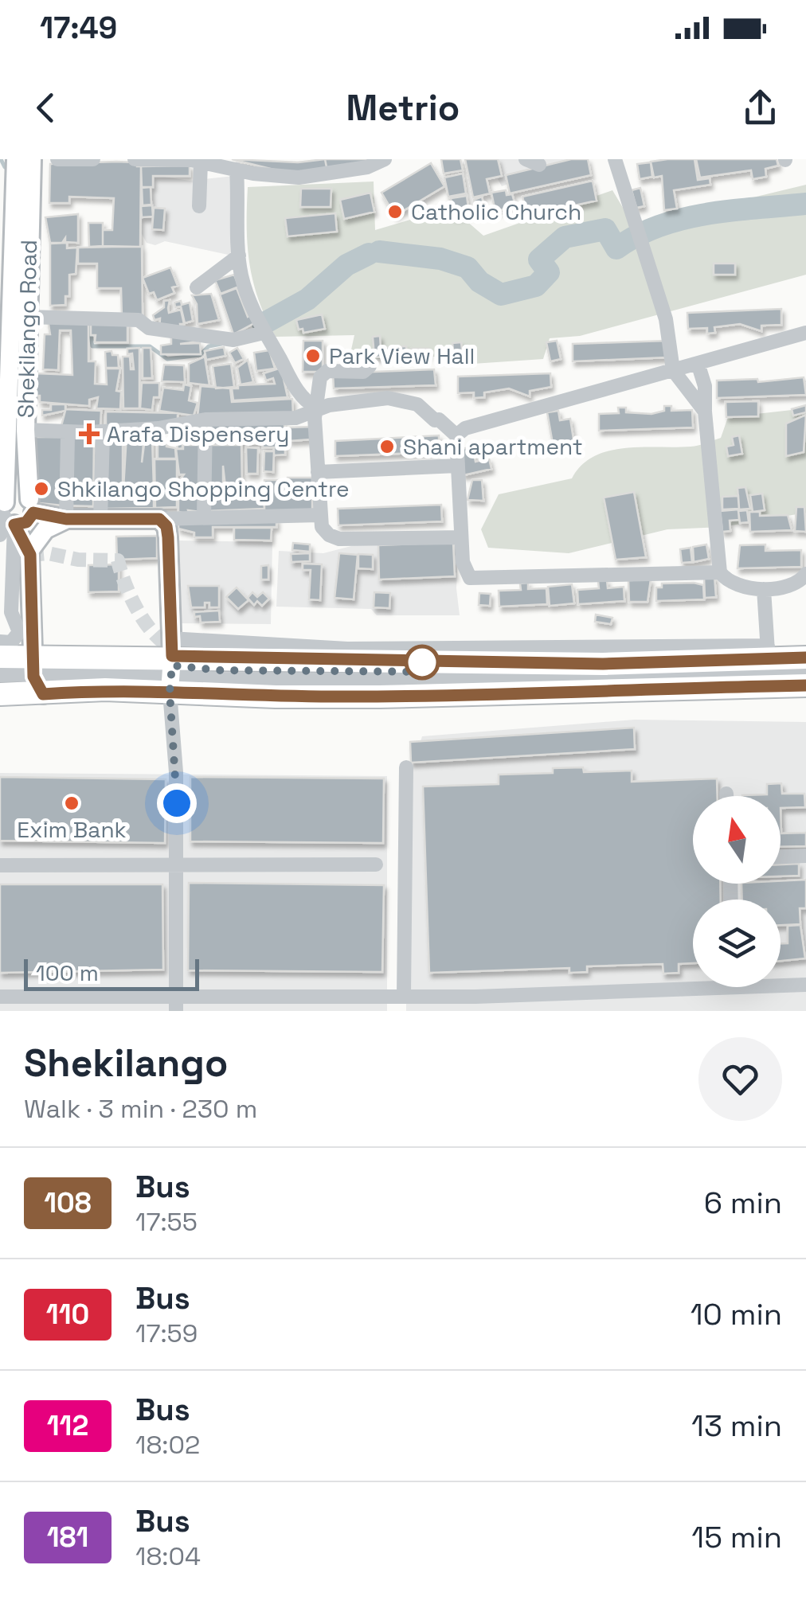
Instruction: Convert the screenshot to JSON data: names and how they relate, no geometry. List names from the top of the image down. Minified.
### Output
{"streets":{"main road":["Shekilango Road"]},"places":{"other":["Catholic Church","Park View Hall","Shani apartment","Shkilango Shopping Centre","Exim Bank"],"health":["Arafa Dispensery"]},"lines":["bus line 108"],"scale_bar":"100 m","north":"top","page":{"status":"17:49","header":"Metrio","scale":"100 m","heading":["Shekilango","Walk · 3 min · 230 m"],"list":[{"mark":"108","name":"Bus","note":"17:55","value":"6 min"},{"mark":"110","name":"Bus","note":"17:59","value":"10 min"},{"mark":"112","name":"Bus","note":"18:02","value":"13 min"},{"mark":"181","name":"Bus","note":"18:04","value":"15 min"}]}}
